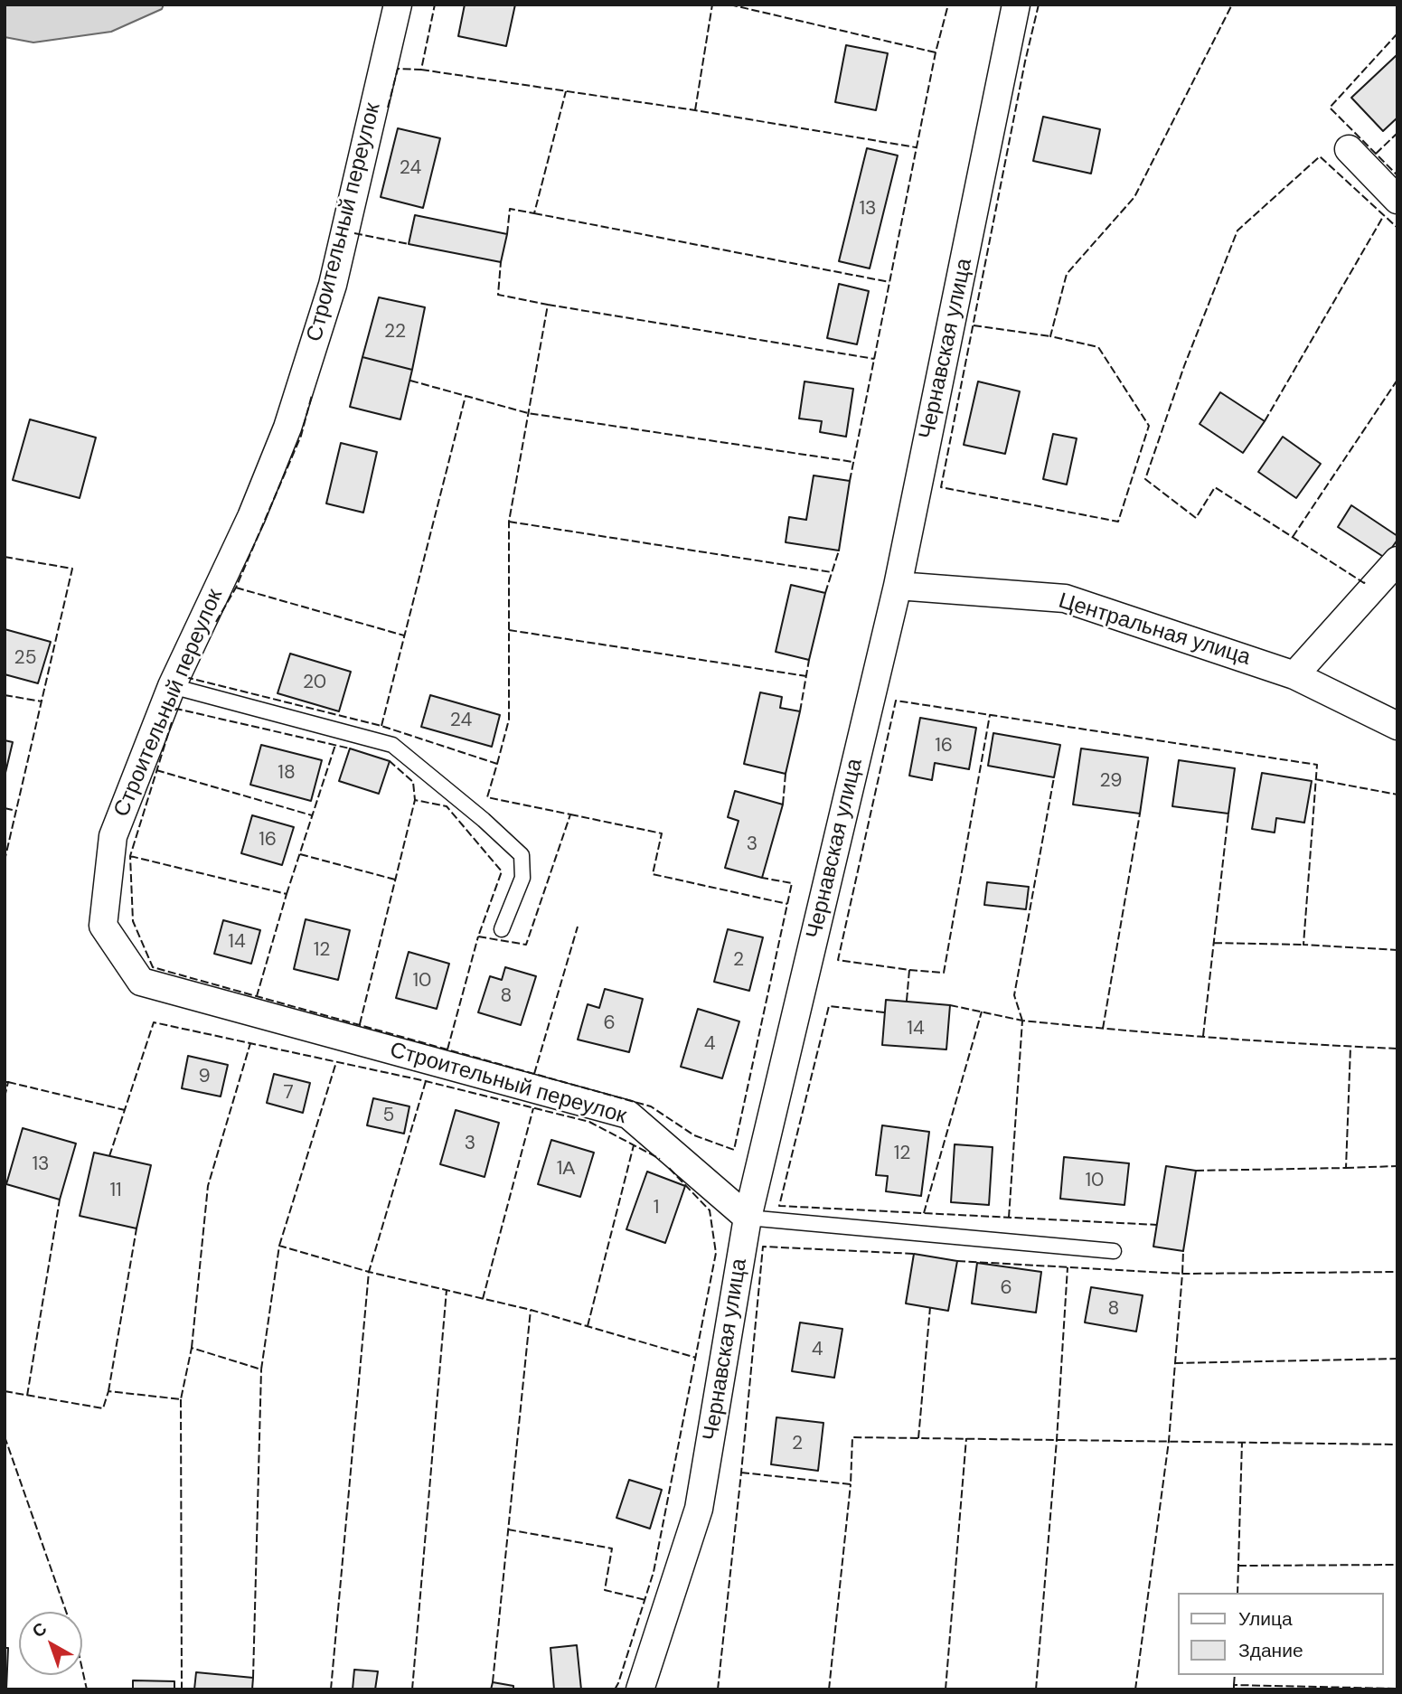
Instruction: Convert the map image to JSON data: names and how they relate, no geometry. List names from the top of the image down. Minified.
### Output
{"streets":{"street":["Строительный переулок","Чернавская улица","Центральная улица"]},"crossings":[["Строительный переулок","Чернавская улица"],["Чернавская улица","Центральная улица"]],"house_numbers":["24","13","22","25","20","24","16","18","29","16","3","14","12","2","10","8","6","14","4","9","7","5","3","12","13","1А","10","11","1","6","8","4","2"],"legend":["Улица","Здание"],"north":"top left"}
